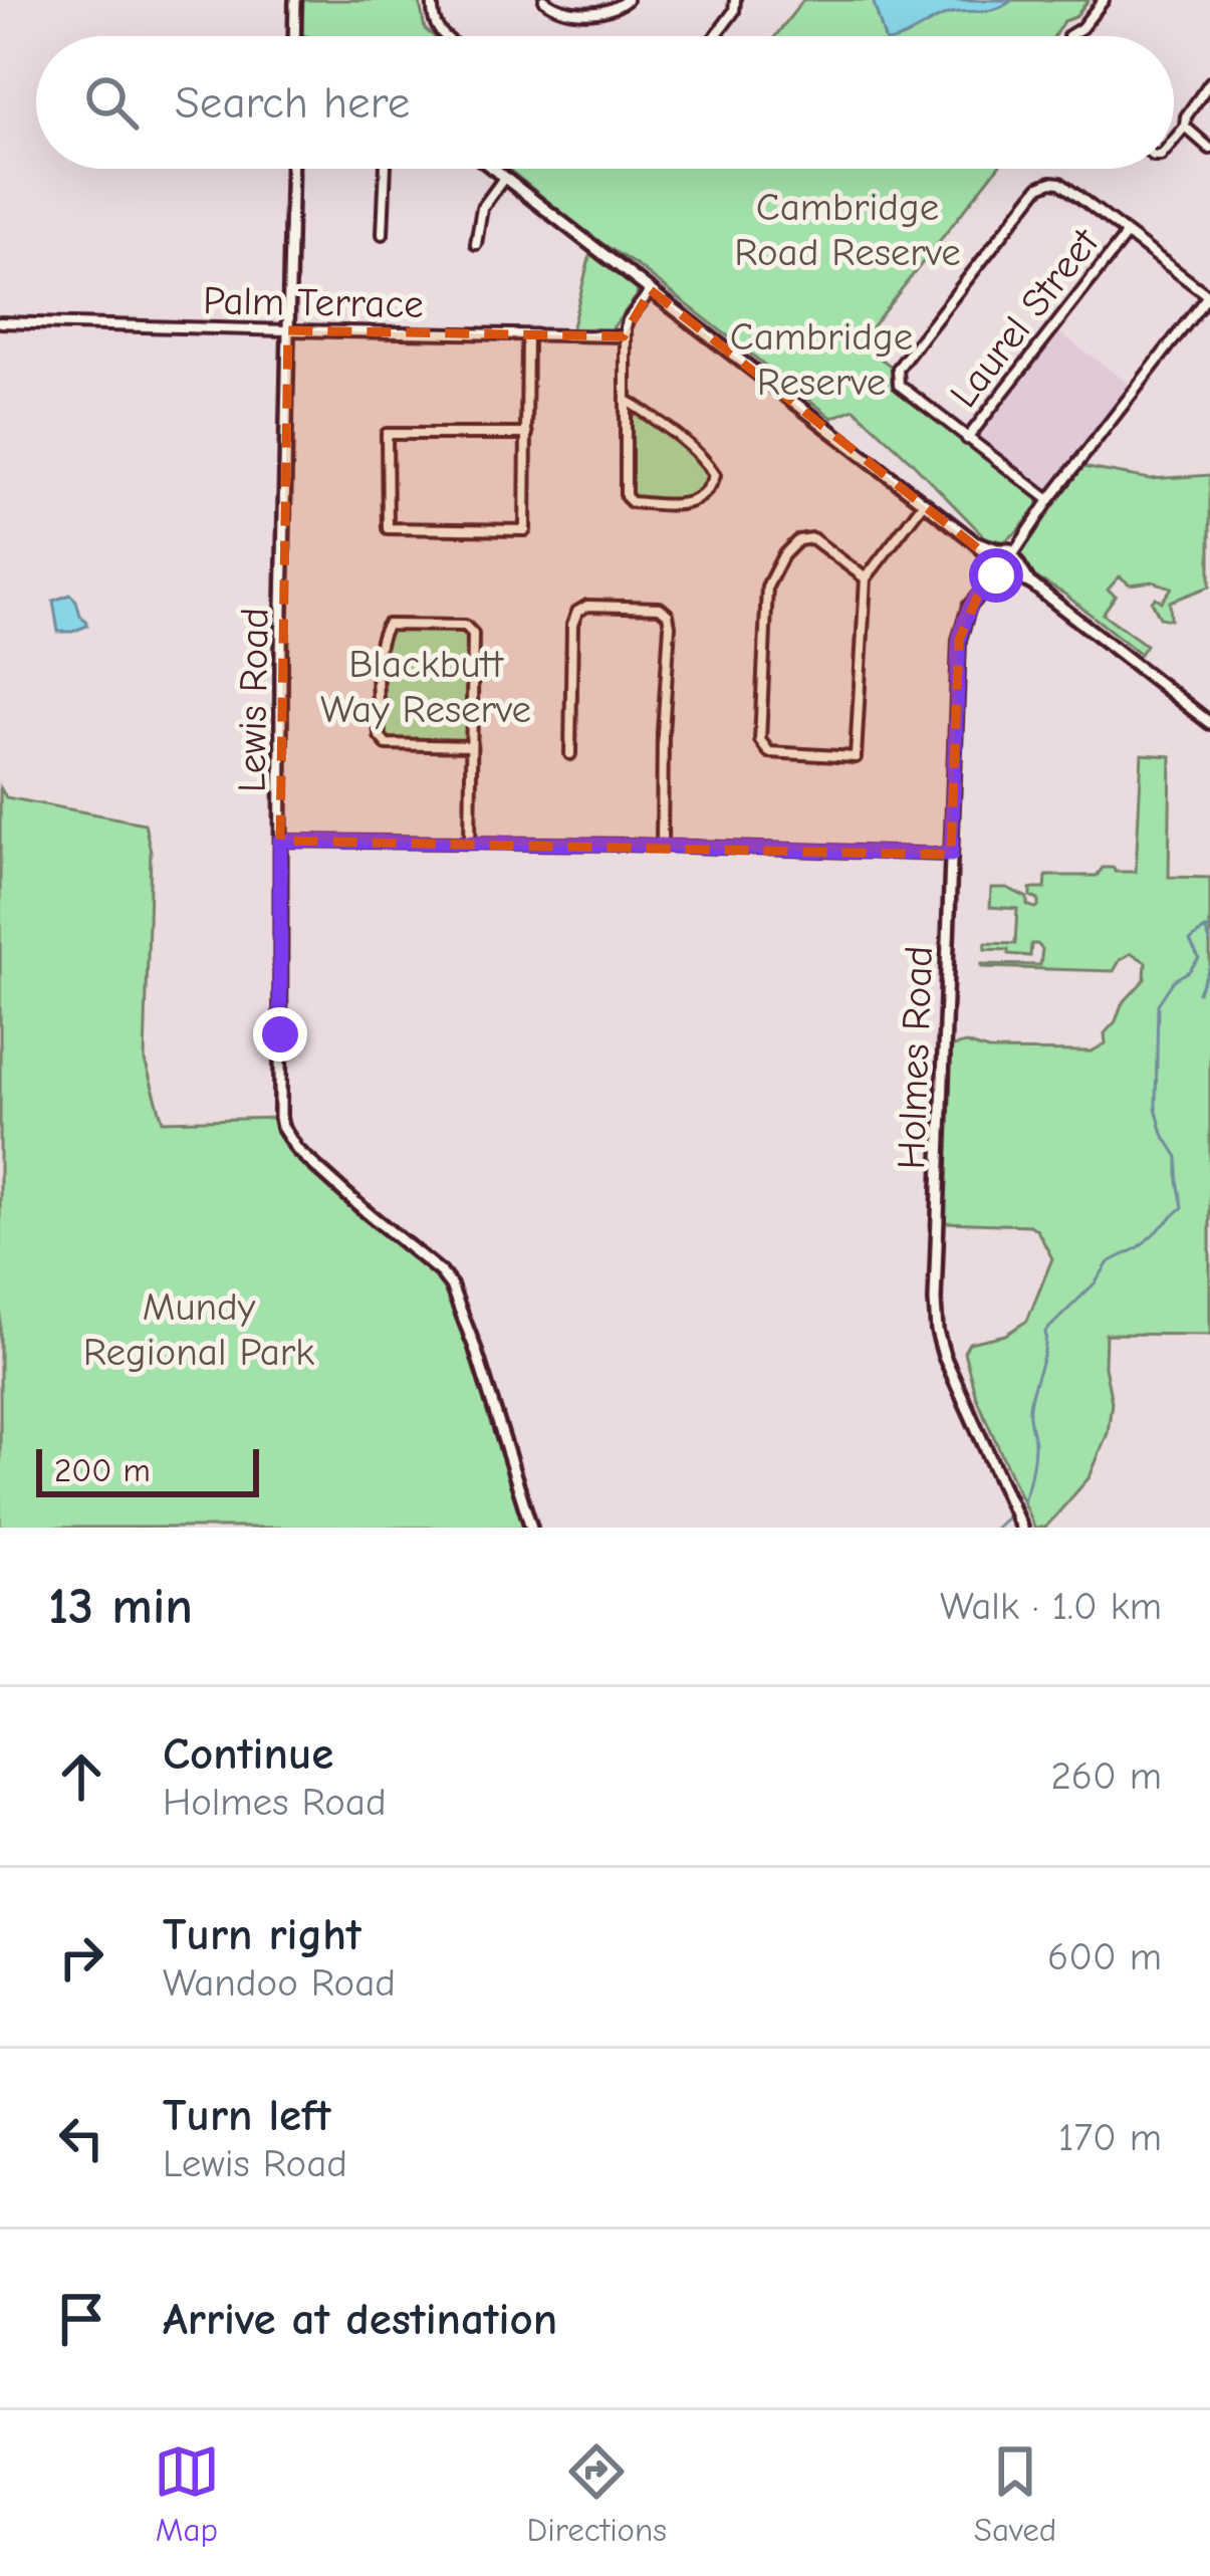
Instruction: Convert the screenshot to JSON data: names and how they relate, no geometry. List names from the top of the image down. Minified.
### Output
{"streets":{"street":["Palm Terrace","Laurel Street","Lewis Road","Holmes Road"]},"crossings":[["Palm Terrace","Lewis Road"]],"parks":["Cambridge Road Reserve","Cambridge Reserve","Blackbutt Way Reserve","Mundy Regional Park"],"scale_bar":"200 m","page":{"search":"Search here","scale":"200 m","heading":["13 min","Walk · 1.0 km"],"list":[["Continue","Holmes Road","260 m"],["Turn right","Wandoo Road","600 m"],["Turn left","Lewis Road","170 m"],"Arrive at destination"],"nav":["Map","Directions","Saved"]}}
